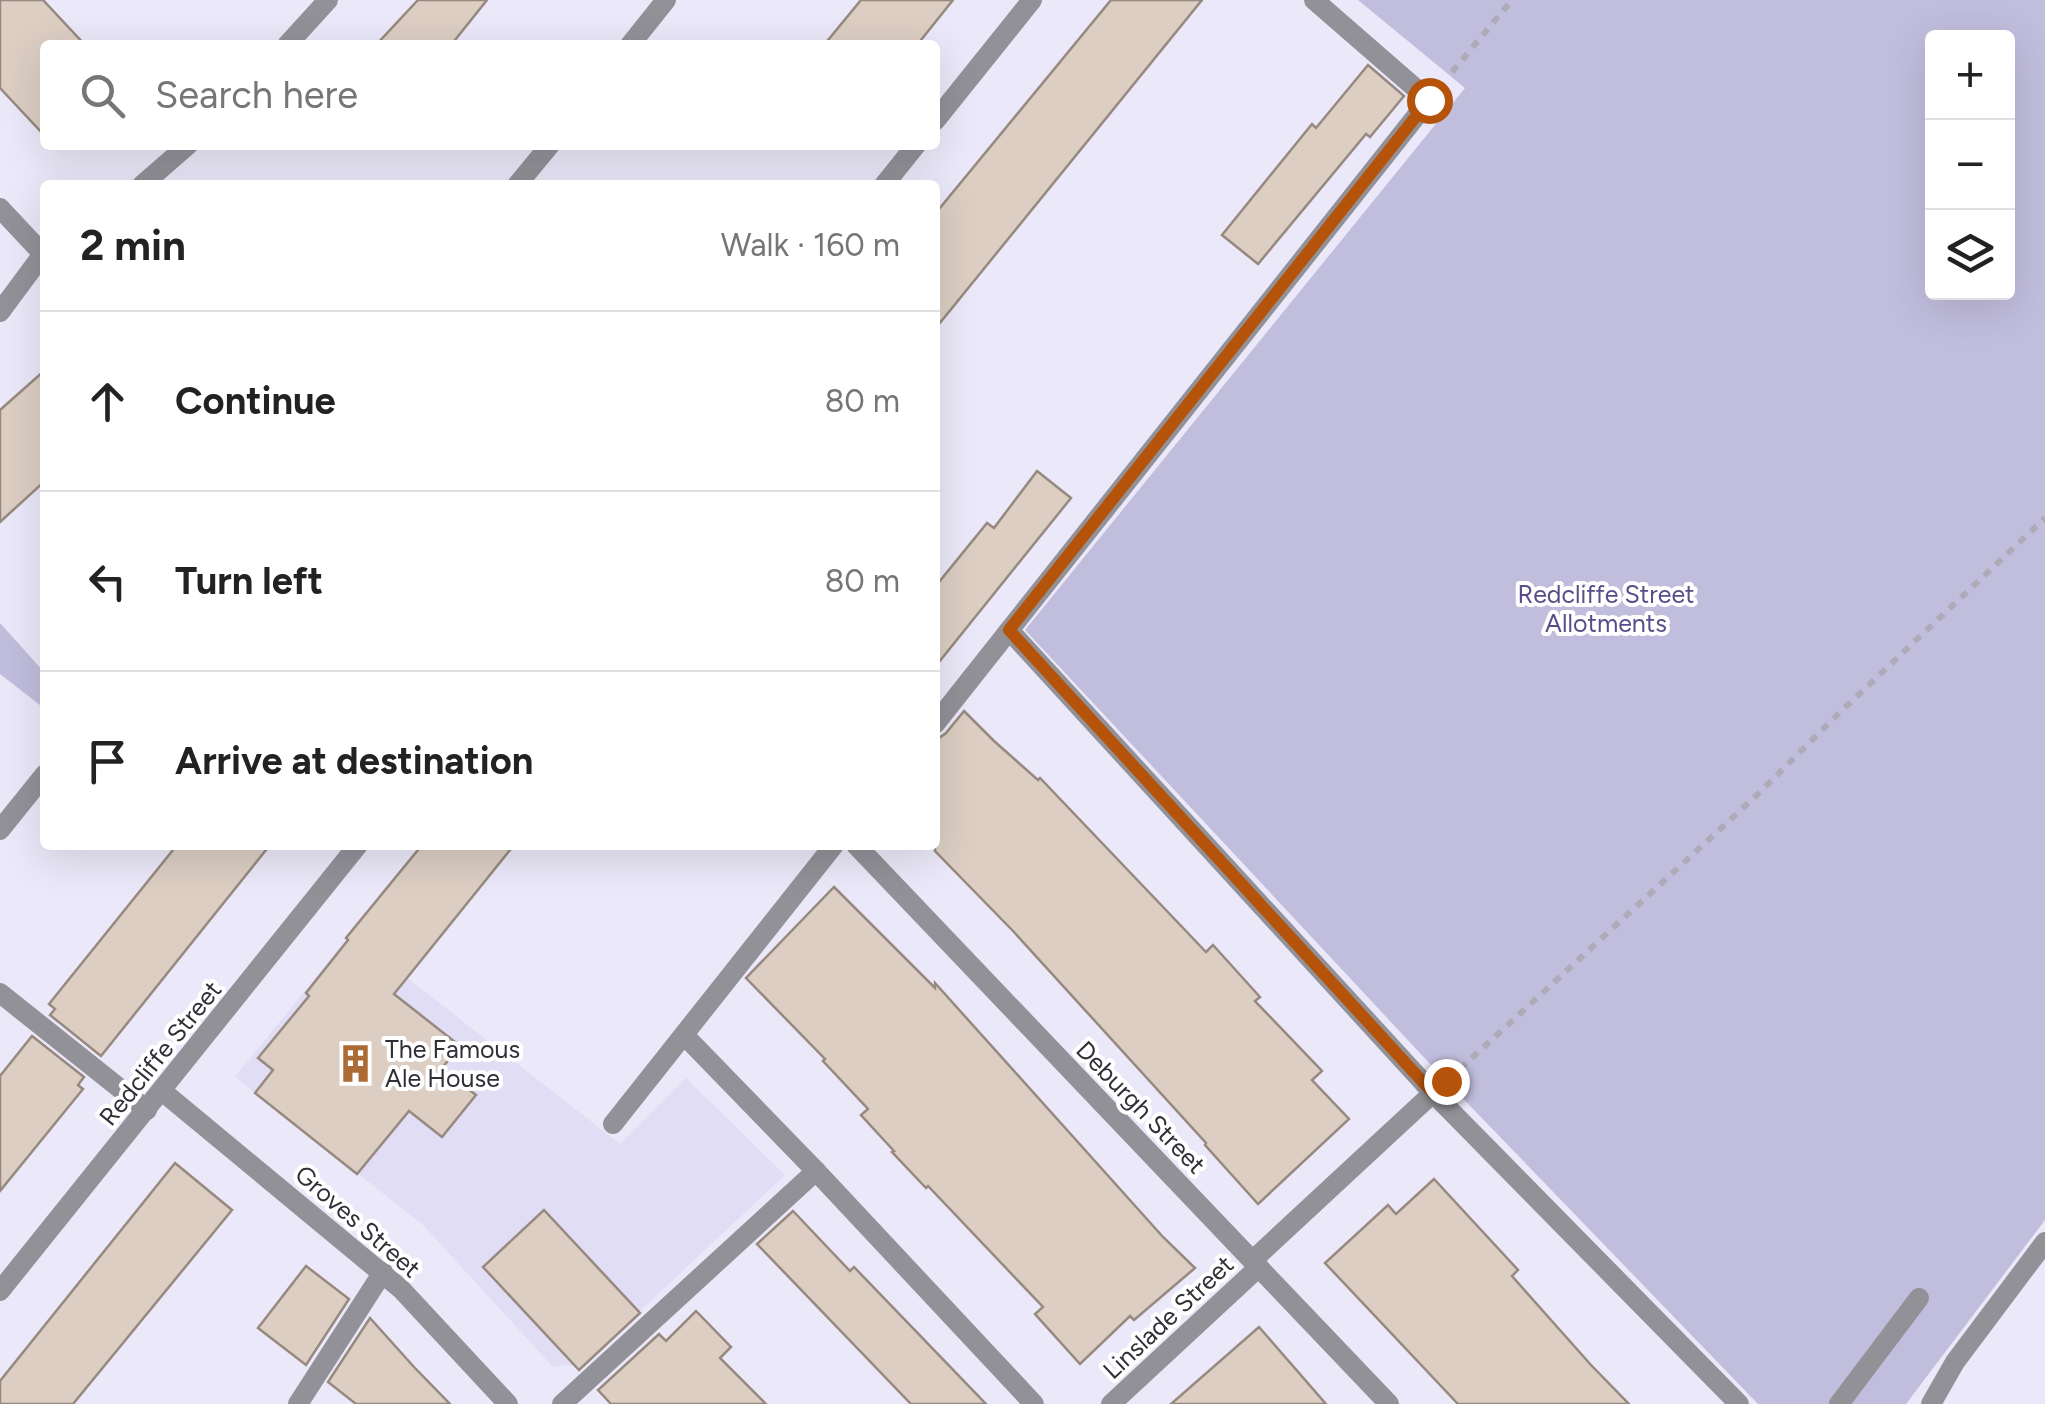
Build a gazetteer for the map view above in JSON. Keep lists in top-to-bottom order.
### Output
{
  "streets": {
    "street": [
      "Redcliffe Street",
      "Deburgh Street",
      "Groves Street",
      "Linslade Street"
    ]
  },
  "crossings": [
    ["Redcliffe Street", "Groves Street"],
    ["Deburgh Street", "Linslade Street"]
  ],
  "parks": ["Redcliffe Street Allotments"],
  "places": {
    "building": ["The Famous Ale House"]
  },
  "page": {
    "map_buttons": ["+", "−"],
    "search": "Search here",
    "heading": ["2 min", "Walk · 160 m"],
    "list": [
      ["Continue", "80 m"],
      ["Turn left", "80 m"],
      "Arrive at destination"
    ]
  }
}
